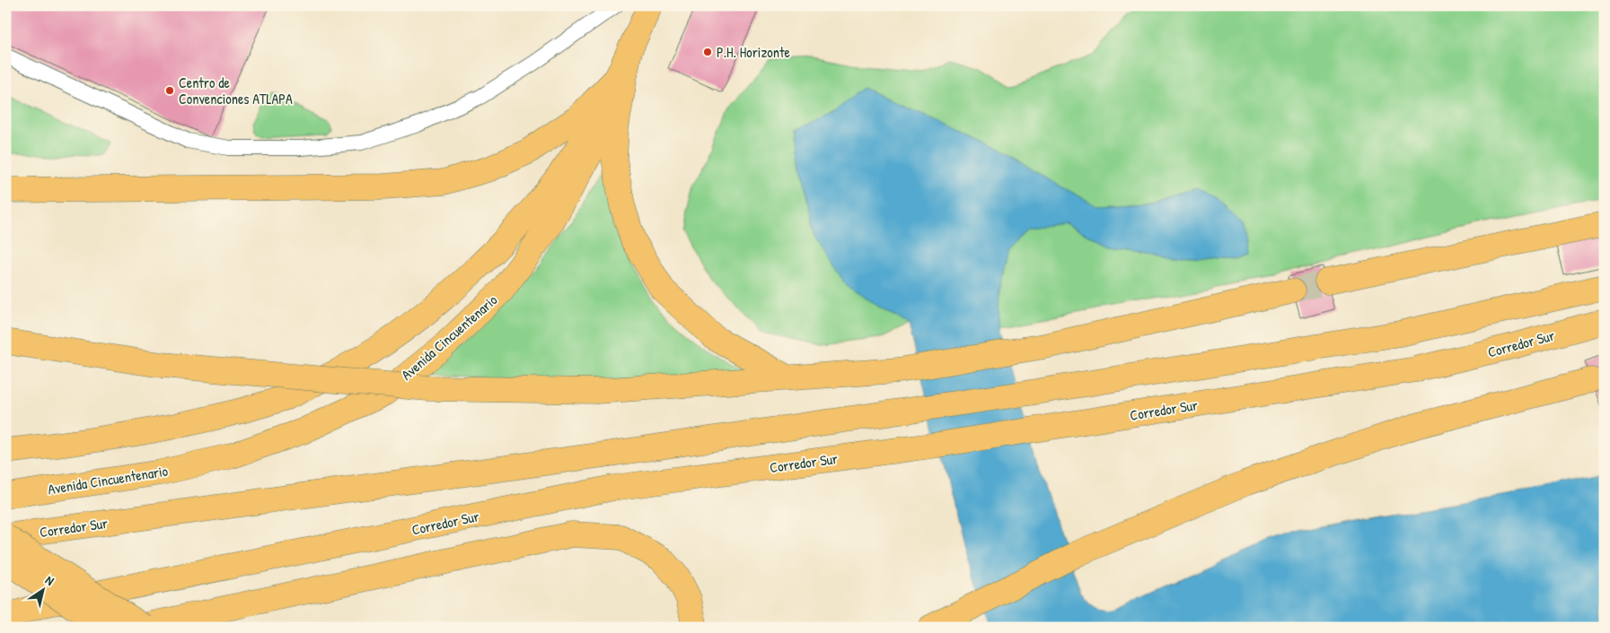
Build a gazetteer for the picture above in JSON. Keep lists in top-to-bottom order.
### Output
{
  "streets": {
    "main road": ["Avenida Cincuentenario", "Corredor Sur"]
  },
  "places": ["P.H. Horizonte", "Centro de Convenciones ATLAPA"],
  "north": "top right"
}
